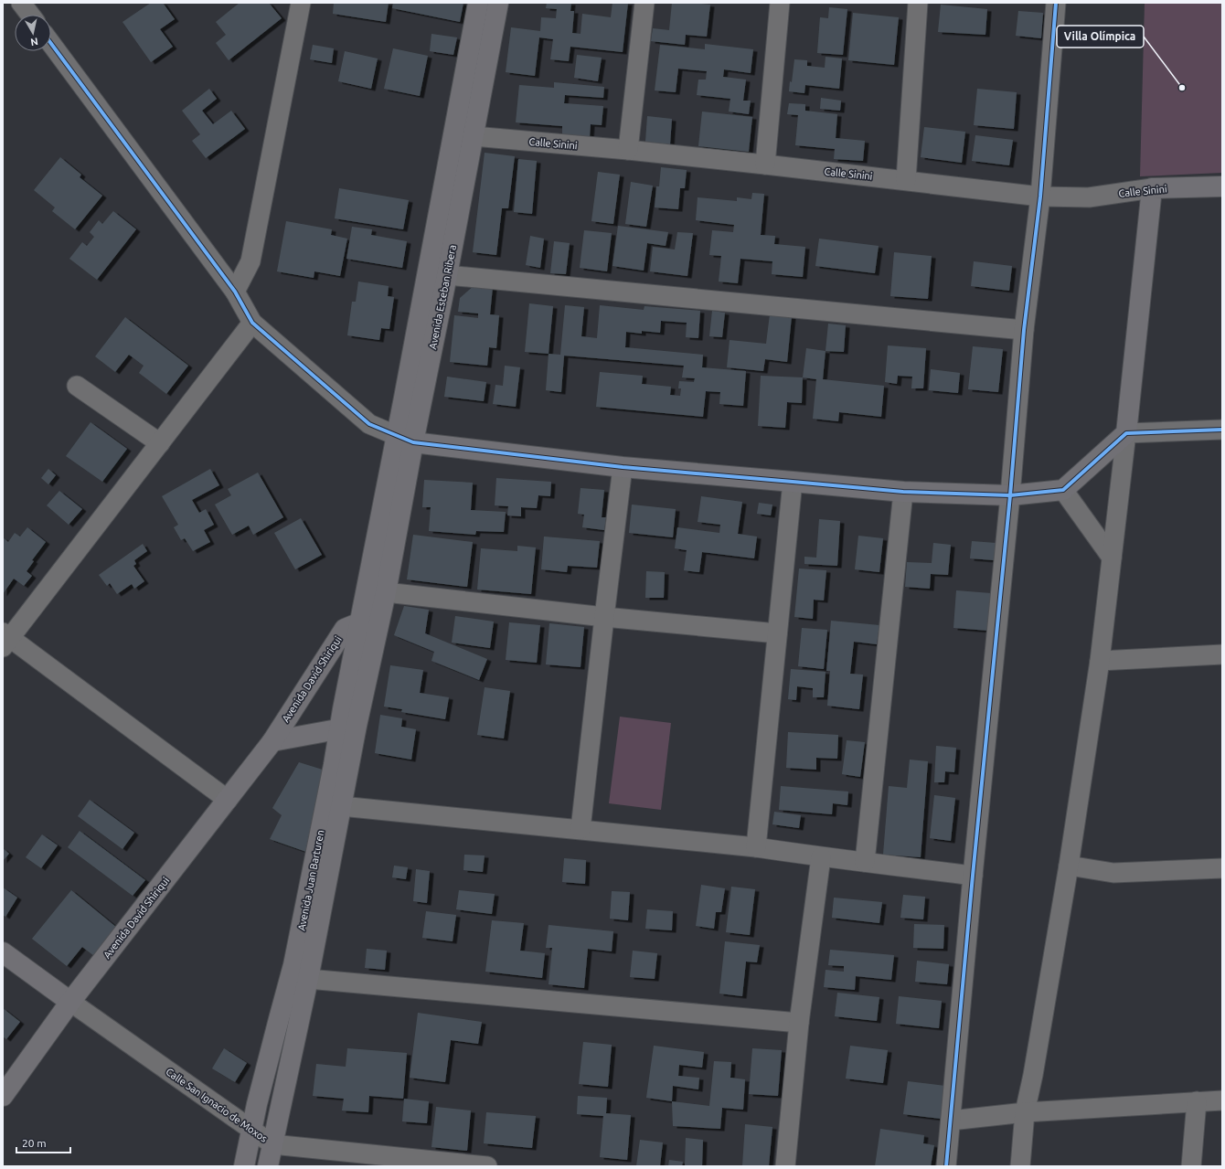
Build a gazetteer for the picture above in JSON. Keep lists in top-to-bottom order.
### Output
{
  "streets": {
    "street": [
      "Calle Sinini",
      "Avenida Esteban Ribera",
      "Avenida David Shiriqui",
      "Avenida Juan Barturen",
      "Calle San Ignacio de Moxos"
    ]
  },
  "crossings": [
    ["Calle Sinini", "Avenida Esteban Ribera"],
    ["Avenida Esteban Ribera", "Avenida Juan Barturen"],
    ["Avenida David Shiriqui", "Avenida Juan Barturen"],
    ["Avenida David Shiriqui", "Calle San Ignacio de Moxos"],
    ["Avenida Juan Barturen", "Calle San Ignacio de Moxos"]
  ],
  "places": ["Villa Olímpica"],
  "scale_bar": "20 m",
  "north": "bottom"
}
